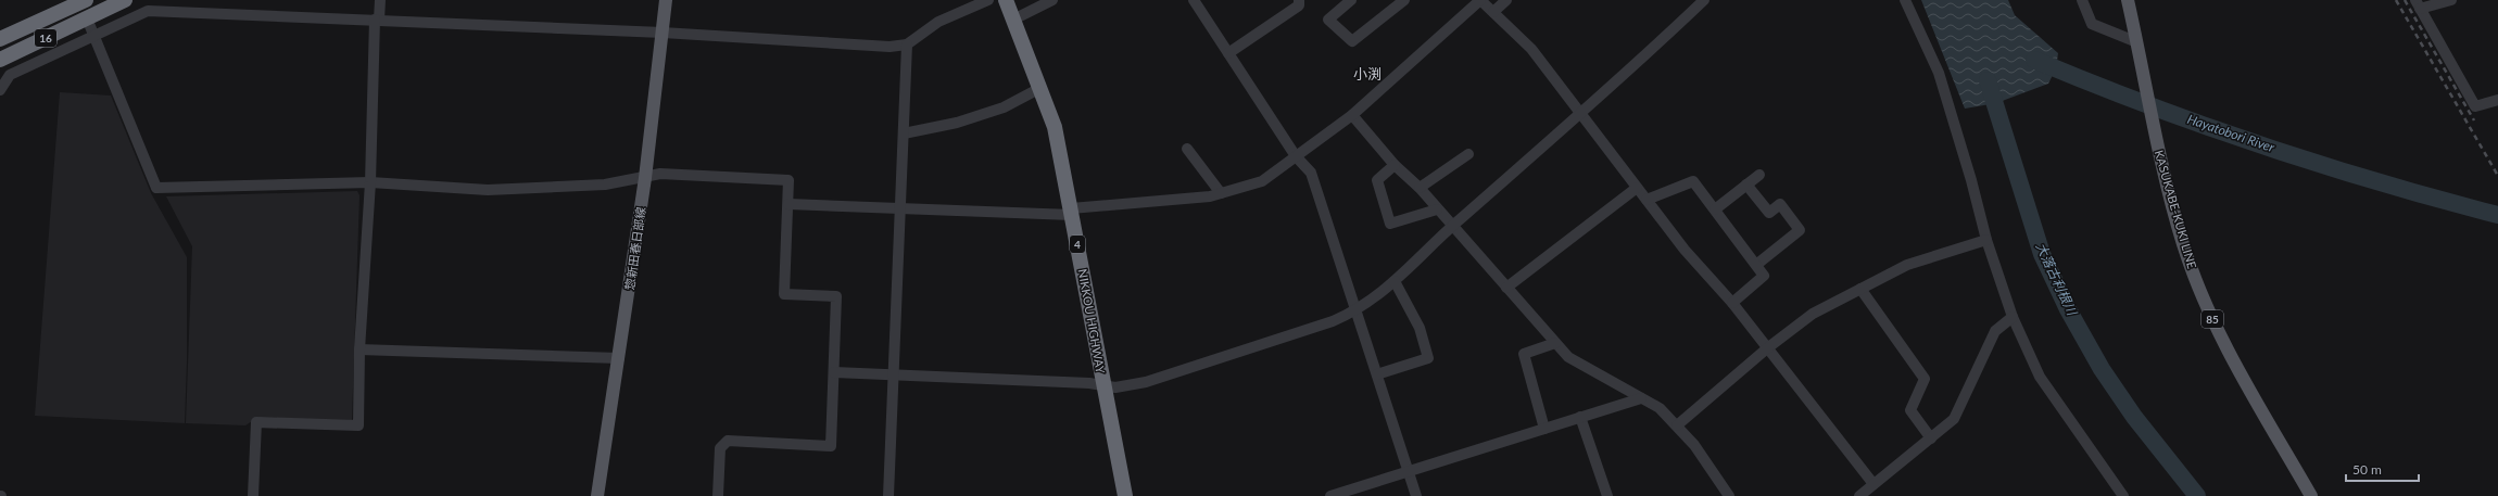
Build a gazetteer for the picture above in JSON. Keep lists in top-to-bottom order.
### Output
{
  "streets": {
    "highway": ["16", "4", "NIKKOU HIGHWAY"],
    "main road": ["KASUKABE-KUKI LINE", "惣新田春日部線", "85"]
  },
  "districts": ["小渕"],
  "water": ["Hayatobori River", "大落古利根川"],
  "scale_bar": "50 m"
}
